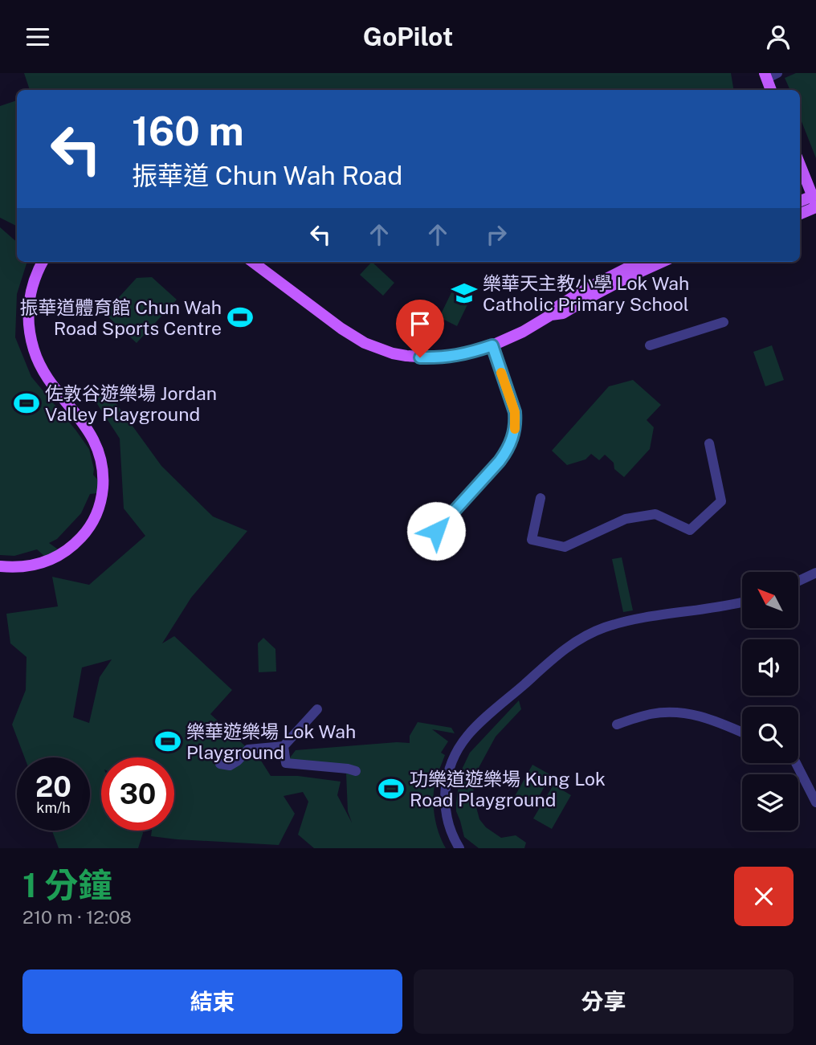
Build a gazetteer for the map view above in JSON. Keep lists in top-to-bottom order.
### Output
{
  "places": {
    "school or university": ["樂華天主教小學 Lok Wah Catholic Primary School"],
    "sports": [
      "振華道體育館 Chun Wah Road Sports Centre",
      "佐敦谷遊樂場 Jordan Valley Playground",
      "樂華遊樂場 Lok Wah Playground",
      "功樂道遊樂場 Kung Lok Road Playground"
    ]
  },
  "north": "top left",
  "page": {
    "header": "GoPilot",
    "turn": ["160 m", "振華道 Chun Wah Road"],
    "speed": "20 km/h",
    "limit": "30",
    "heading": ["1 分鐘", "210 m · 12:08"],
    "buttons": ["結束", "分享"]
  }
}
